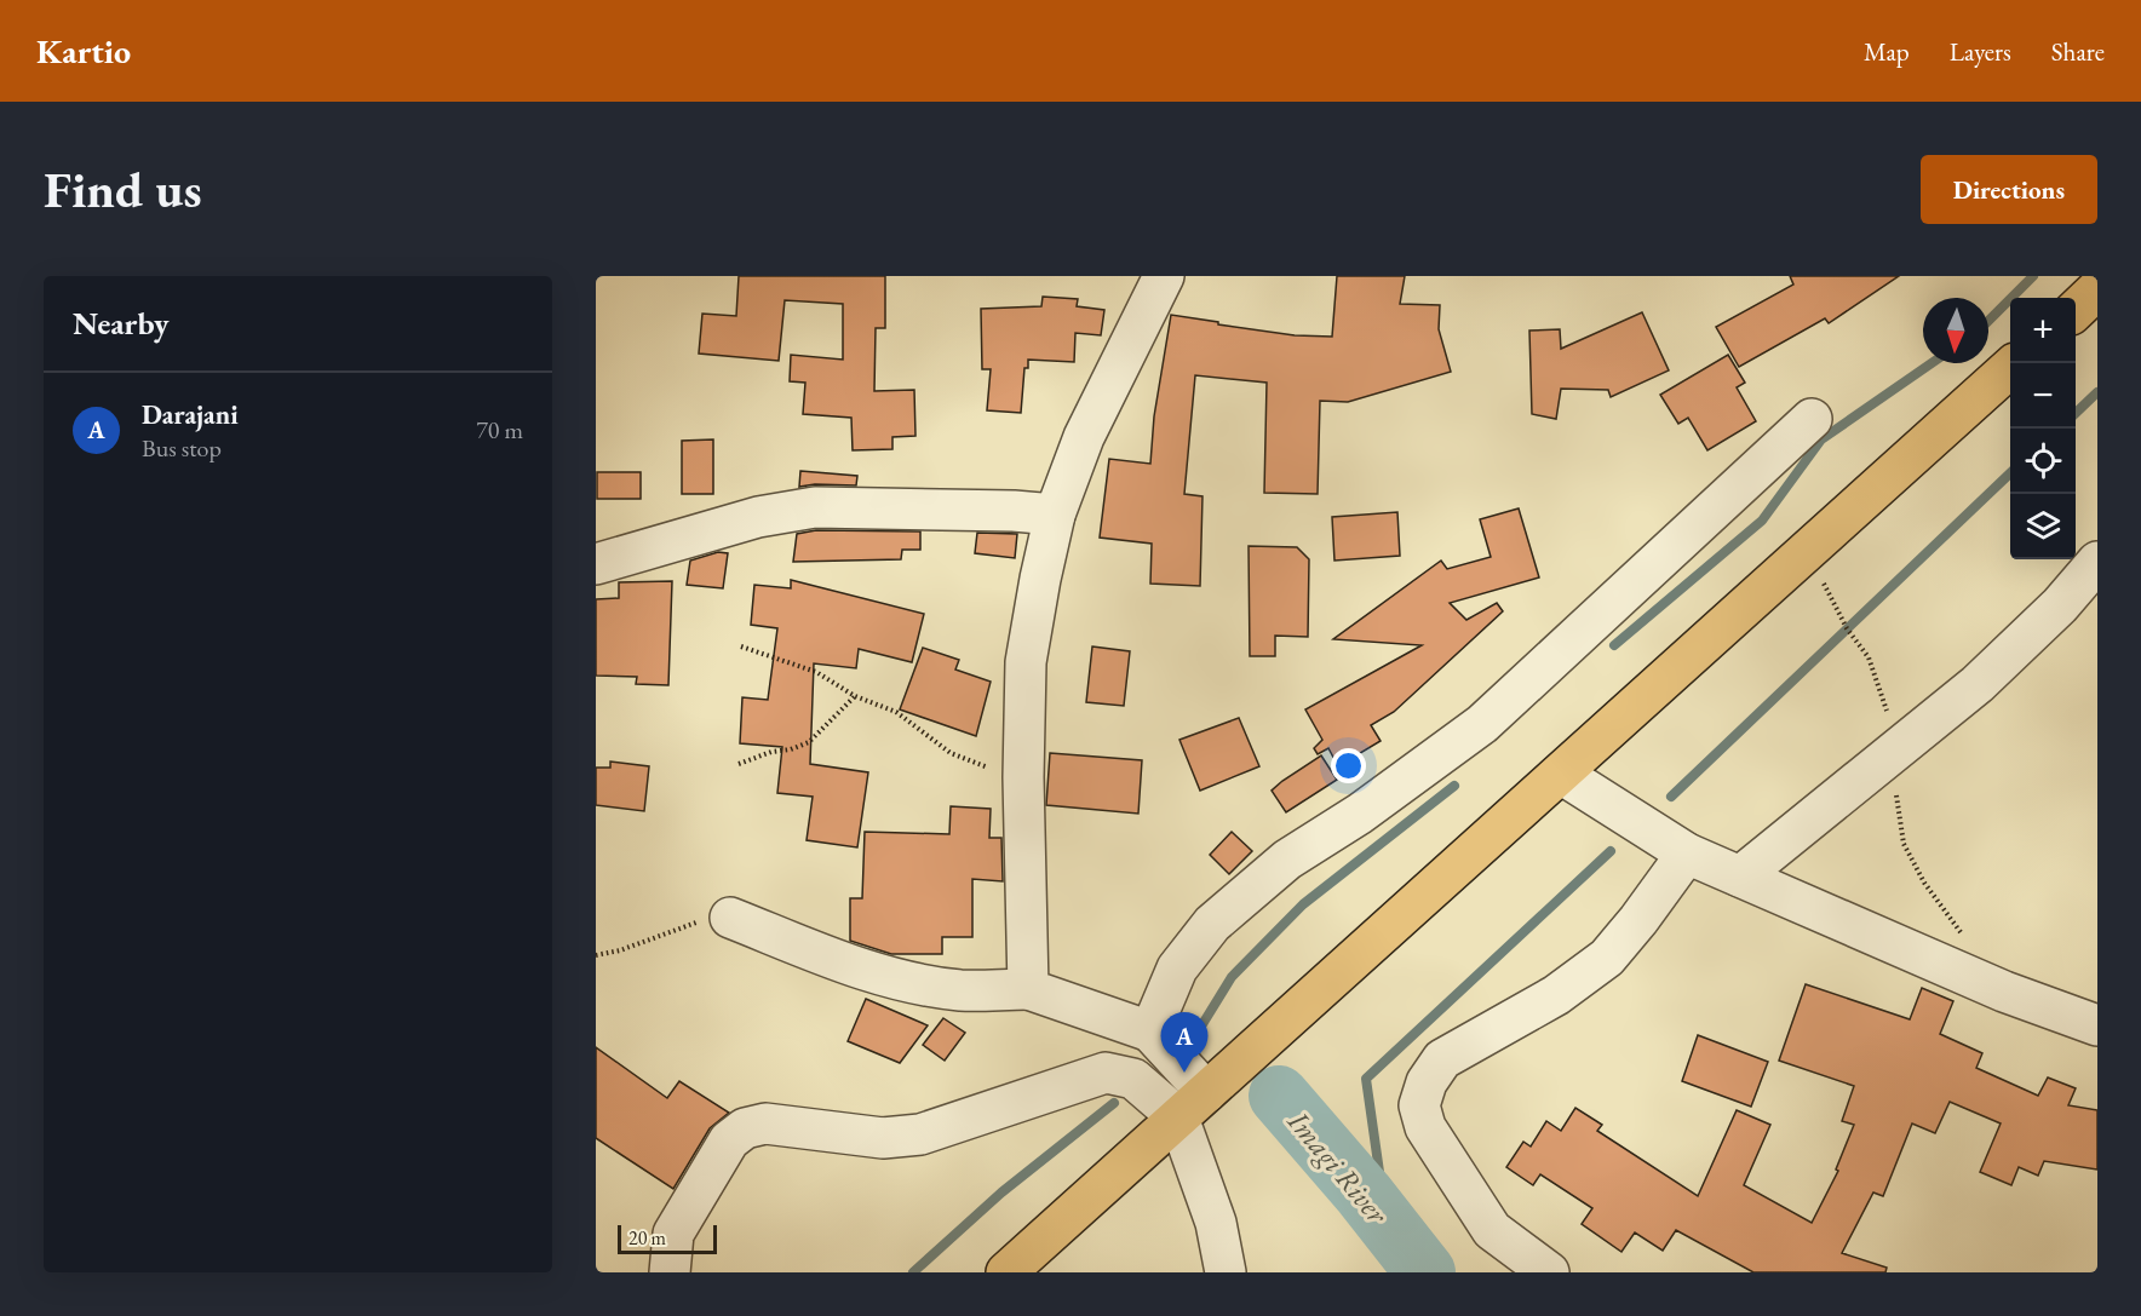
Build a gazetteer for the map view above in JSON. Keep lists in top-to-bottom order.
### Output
{
  "water": ["Imagi River"],
  "scale_bar": "20 m",
  "north": "bottom",
  "page": {
    "header": "Kartio",
    "nav": ["Map", "Layers", "Share"],
    "buttons": "Directions",
    "title": "Find us",
    "heading": "Nearby",
    "map_buttons": ["+", "−"],
    "list": [
      {
        "mark": "A",
        "name": "Darajani",
        "note": "Bus stop",
        "value": "70 m"
      }
    ],
    "pins": "A",
    "scale": "20 m"
  }
}
